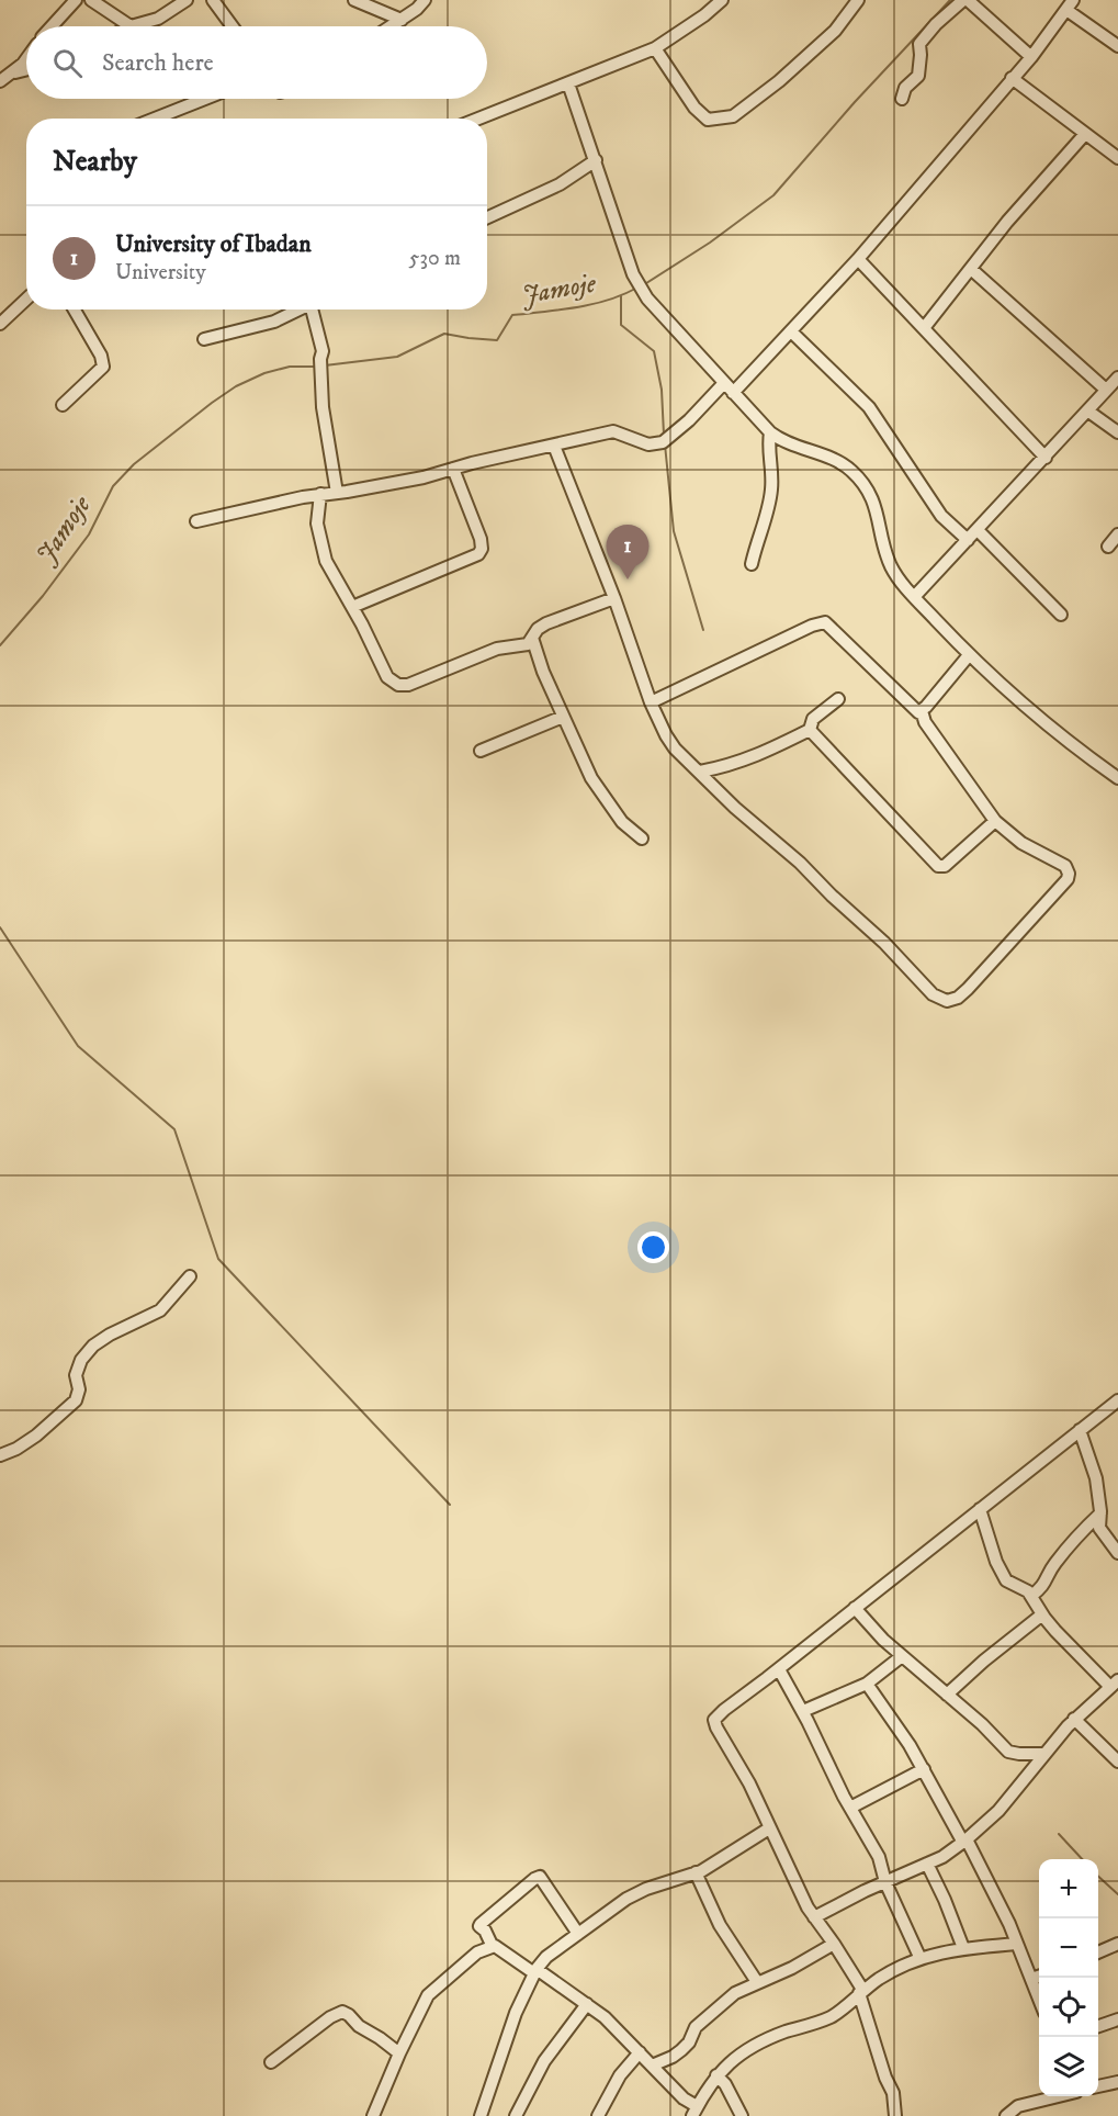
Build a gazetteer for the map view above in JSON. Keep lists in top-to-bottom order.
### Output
{
  "water": ["Jamoje"],
  "page": {
    "search": "Search here",
    "heading": "Nearby",
    "list": [
      {
        "mark": "1",
        "name": "University of Ibadan",
        "note": "University",
        "value": "530 m"
      }
    ],
    "pins": "1",
    "map_buttons": ["+", "−"]
  }
}
